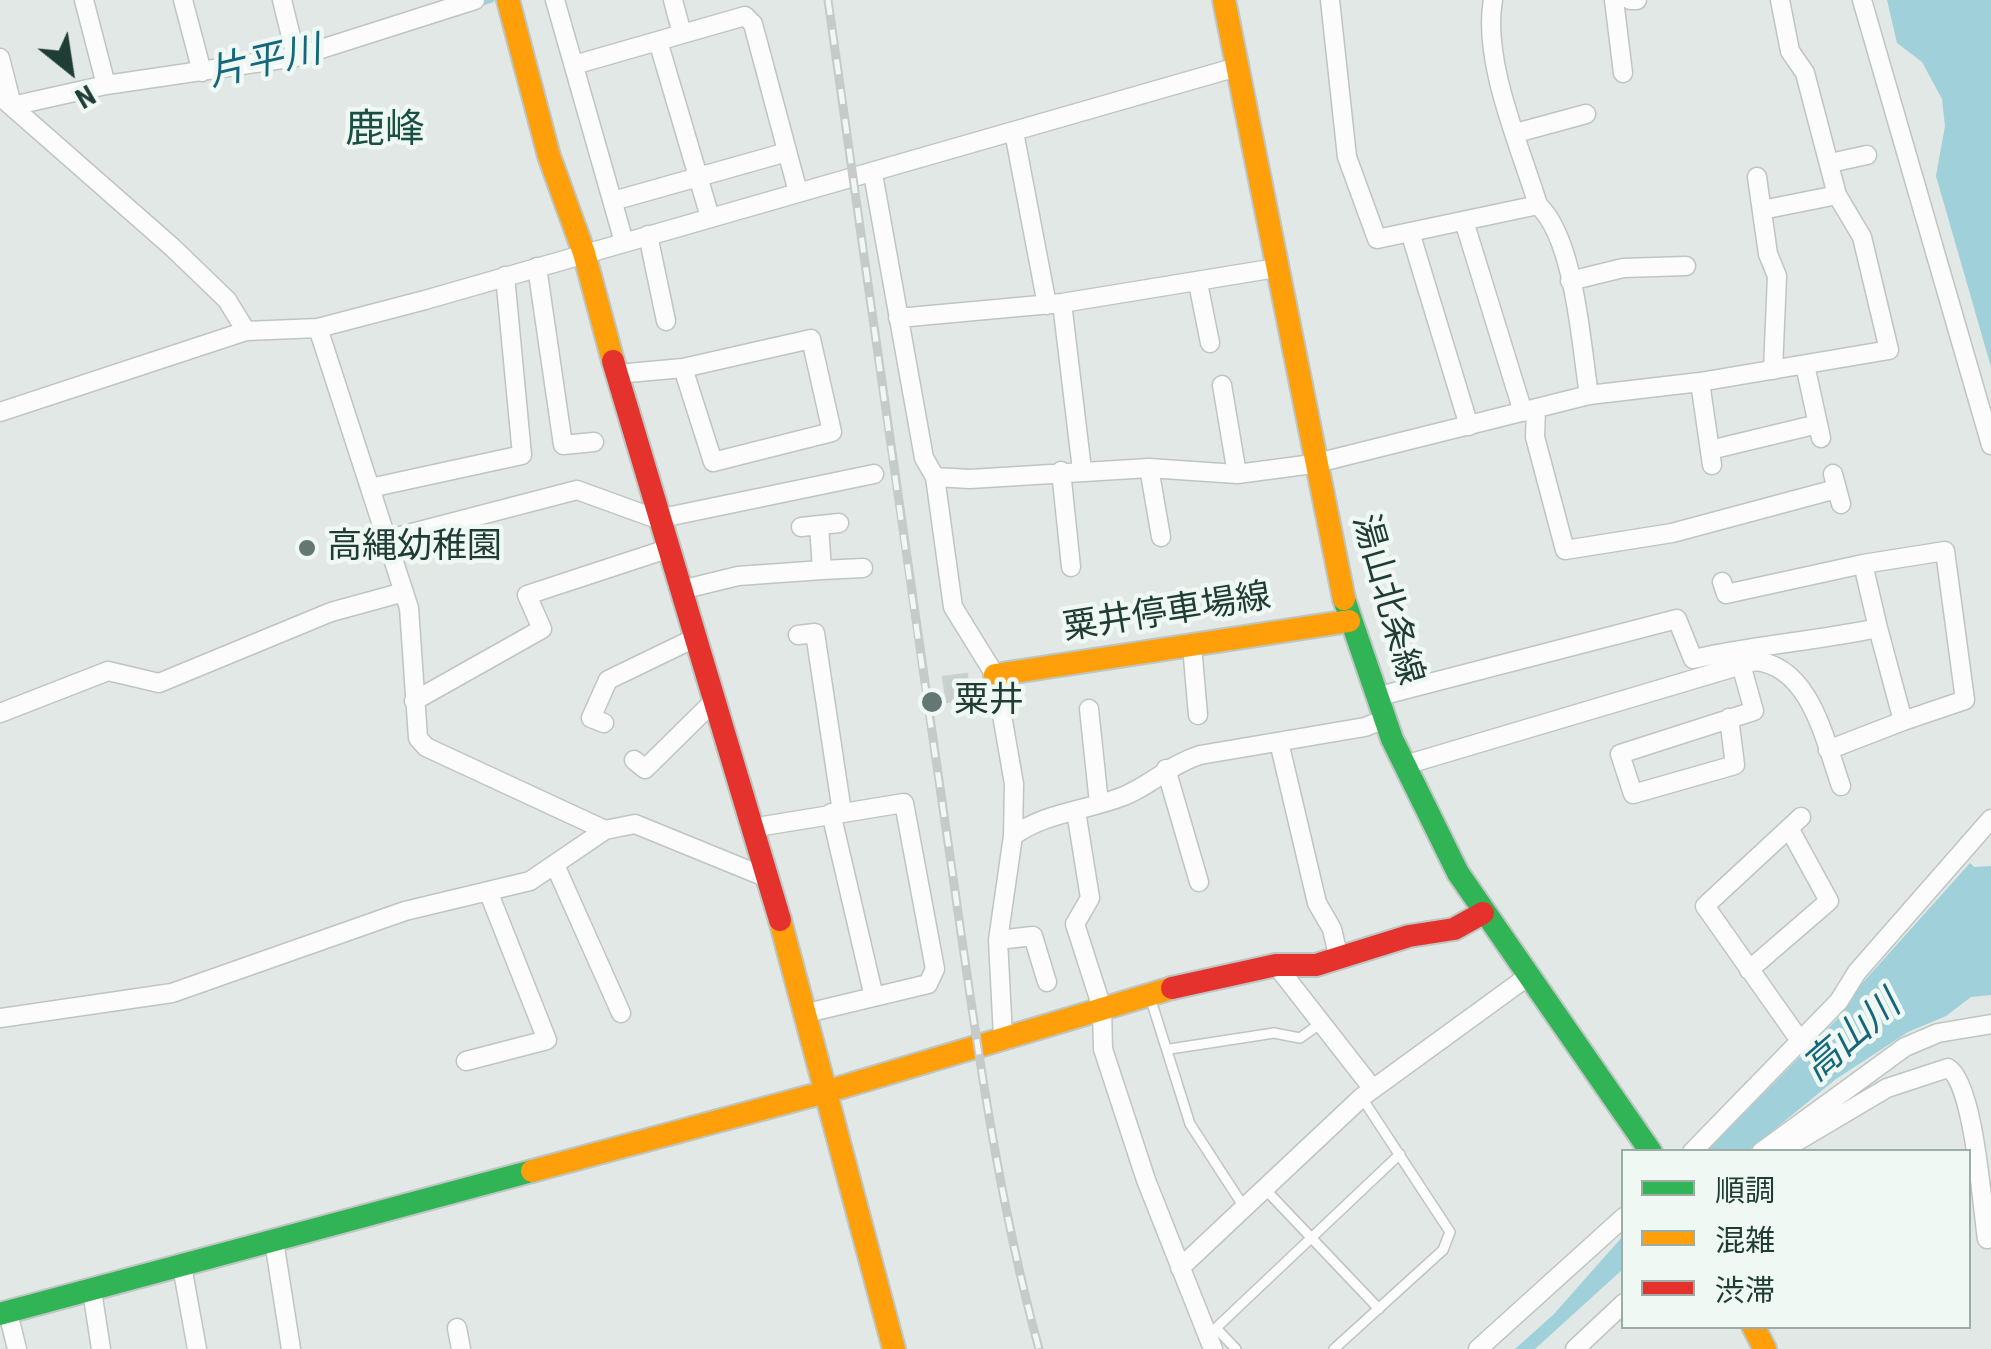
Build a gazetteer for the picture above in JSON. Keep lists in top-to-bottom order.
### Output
{
  "streets": {
    "street": ["湯山北条線", "粟井停車場線"]
  },
  "crossings": [
    ["湯山北条線", "粟井停車場線"]
  ],
  "districts": ["鹿峰"],
  "water": ["片平川", "高山川"],
  "places": ["高縄幼稚園", "粟井"],
  "legend": ["順調", "混雑", "渋滞"],
  "north": "bottom right"
}
